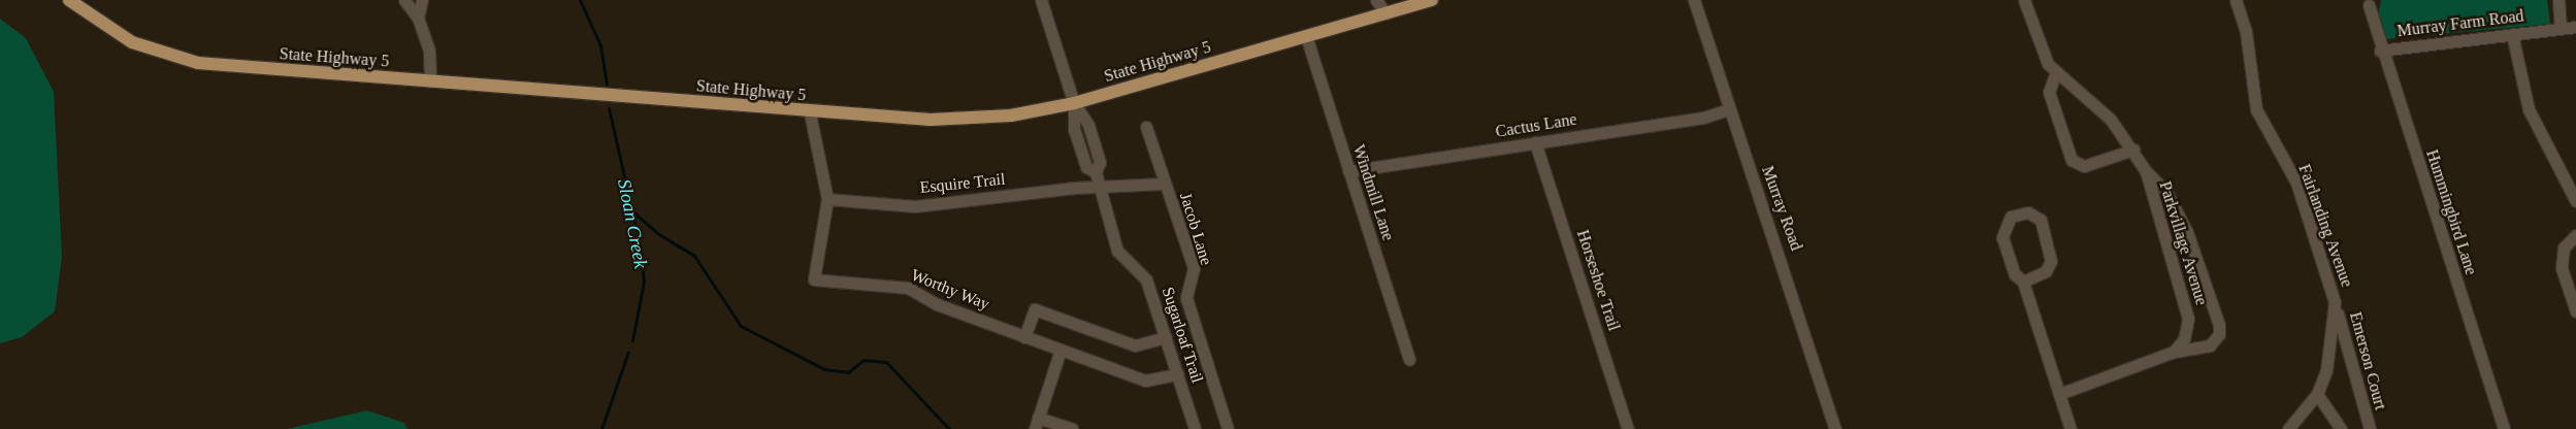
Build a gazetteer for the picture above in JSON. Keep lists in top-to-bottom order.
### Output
{
  "streets": {
    "main road": ["State Highway 5"],
    "street": [
      "Murray Farm Road",
      "Cactus Lane",
      "Esquire Trail",
      "Windmill Lane",
      "Murray Road",
      "Hummingbird Lane",
      "Fairlanding Avenue",
      "Jacob Lane",
      "Parkvillage Avenue",
      "Horseshoe Trail",
      "Worthy Way",
      "Sugarloaf Trail",
      "Emerson Court"
    ]
  },
  "crossings": [
    ["Murray Farm Road", "Hummingbird Lane"],
    ["State Highway 5", "Windmill Lane"],
    ["State Highway 5", "Worthy Way"],
    ["State Highway 5", "Sugarloaf Trail"],
    ["Cactus Lane", "Windmill Lane"],
    ["Cactus Lane", "Murray Road"],
    ["Cactus Lane", "Horseshoe Trail"],
    ["Esquire Trail", "Jacob Lane"],
    ["Esquire Trail", "Worthy Way"],
    ["Esquire Trail", "Sugarloaf Trail"],
    ["Fairlanding Avenue", "Emerson Court"],
    ["Worthy Way", "Sugarloaf Trail"]
  ],
  "water": ["Sloan Creek"]
}
